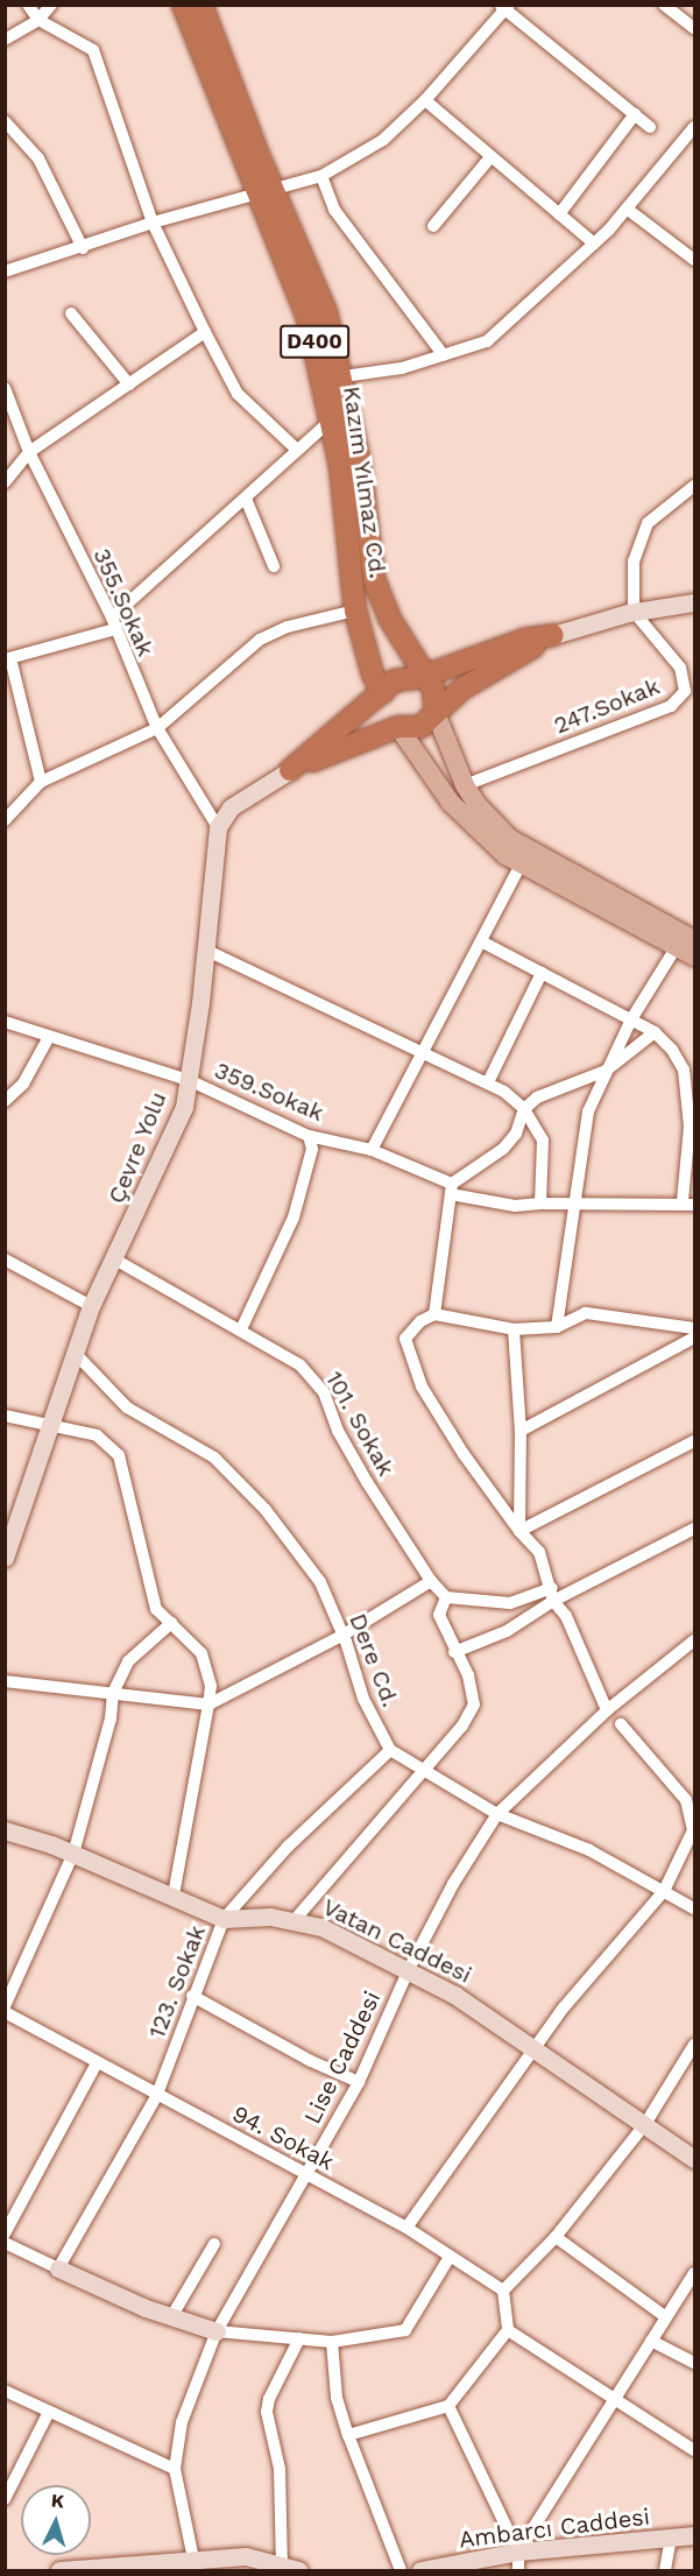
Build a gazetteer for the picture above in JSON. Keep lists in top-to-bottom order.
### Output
{
  "streets": {
    "highway": ["D400", "Kazım Yılmaz Cd."],
    "street": [
      "355.Sokak",
      "247.Sokak",
      "359.Sokak",
      "Çevre Yolu",
      "101. Sokak",
      "Dere Cd.",
      "Vatan Caddesi",
      "123. Sokak",
      "Lise Caddesi",
      "94. Sokak",
      "Ambarcı Caddesi"
    ]
  },
  "crossings": [
    ["D400", "Kazım Yılmaz Cd."],
    ["355.Sokak", "Çevre Yolu"],
    ["359.Sokak", "Çevre Yolu"],
    ["Çevre Yolu", "101. Sokak"],
    ["Çevre Yolu", "Dere Cd."],
    ["Dere Cd.", "123. Sokak"],
    ["Vatan Caddesi", "123. Sokak"],
    ["Vatan Caddesi", "Lise Caddesi"],
    ["123. Sokak", "94. Sokak"],
    ["Lise Caddesi", "94. Sokak"]
  ],
  "north": "top"
}
